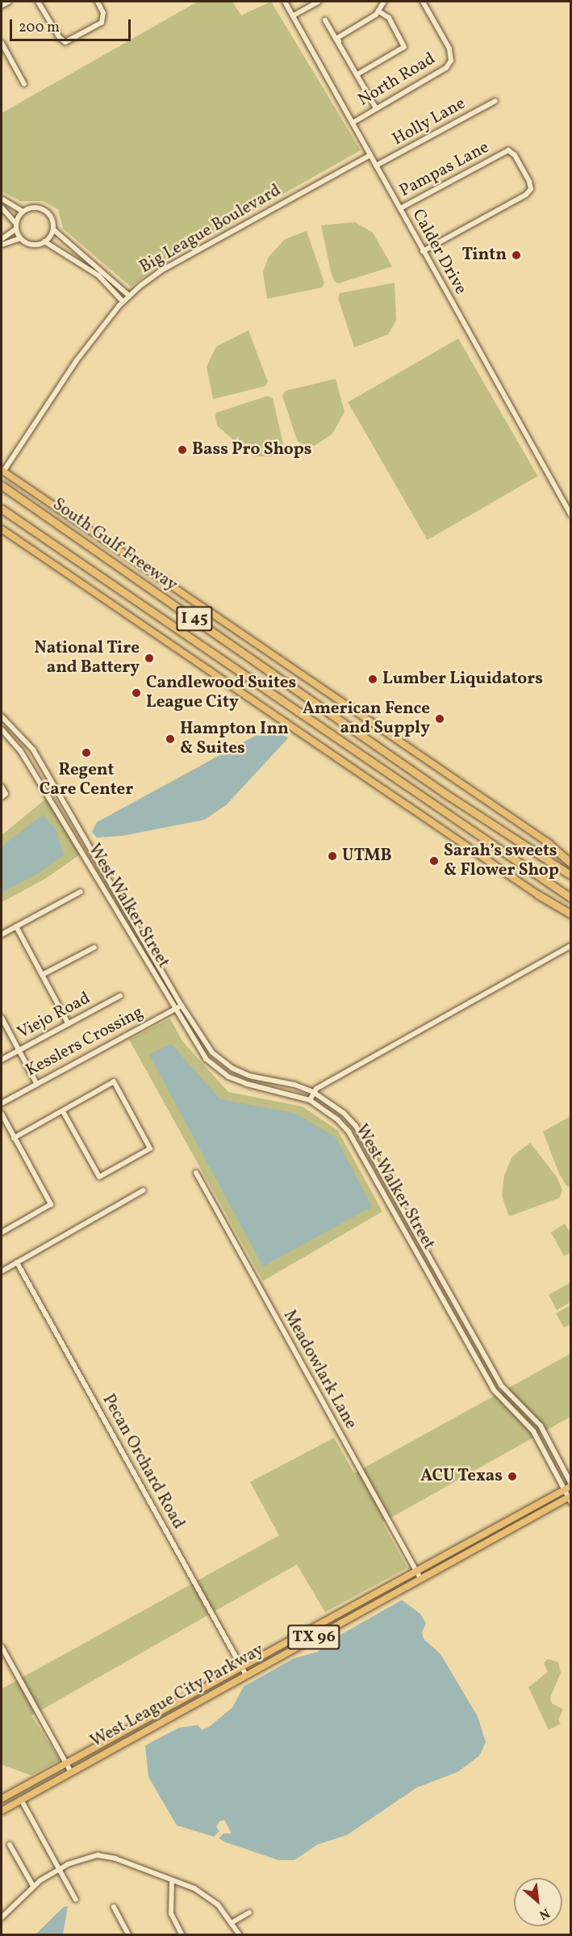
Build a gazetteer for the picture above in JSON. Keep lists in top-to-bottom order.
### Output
{
  "streets": {
    "highway": ["South Gulf Freeway", "I 45"],
    "main road": ["TX 96", "West League City Parkway"],
    "street": [
      "North Road",
      "Holly Lane",
      "Pampas Lane",
      "Big League Boulevard",
      "Calder Drive",
      "West Walker Street",
      "Viejo Road",
      "Kesslers Crossing",
      "Meadowlark Lane",
      "Pecan Orchard Road"
    ]
  },
  "crossings": [
    ["North Road", "Calder Drive"],
    ["Holly Lane", "Calder Drive"],
    ["Pampas Lane", "Calder Drive"],
    ["Big League Boulevard", "Calder Drive"],
    ["West Walker Street", "Kesslers Crossing"],
    ["West Walker Street", "West League City Parkway"],
    ["Meadowlark Lane", "West League City Parkway"],
    ["Pecan Orchard Road", "West League City Parkway"]
  ],
  "places": [
    "Tintn",
    "Bass Pro Shops",
    "National Tire and Battery",
    "Lumber Liquidators",
    "Candlewood Suites League City",
    "American Fence and Supply",
    "Hampton Inn & Suites",
    "Regent Care Center",
    "UTMB",
    "Sarah’s sweets & Flower Shop",
    "ACU Texas"
  ],
  "scale_bar": "200 m",
  "north": "bottom right"
}
